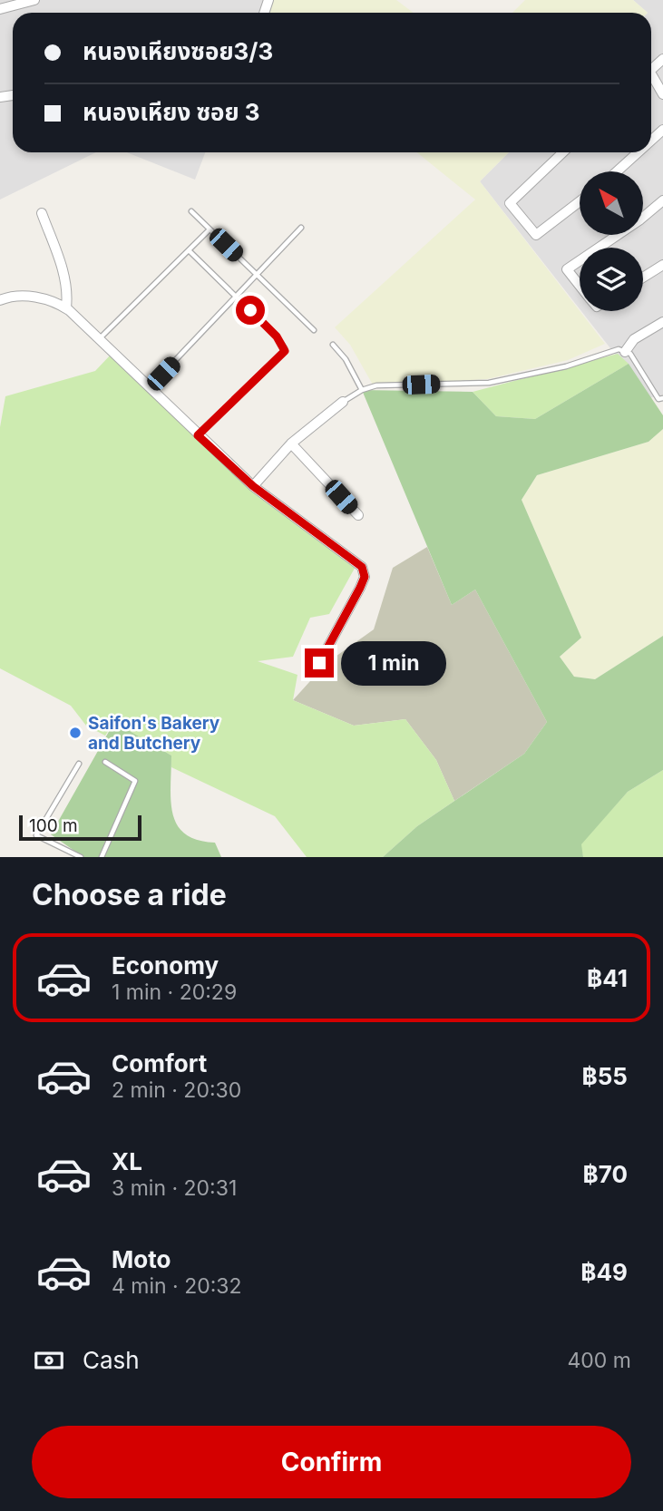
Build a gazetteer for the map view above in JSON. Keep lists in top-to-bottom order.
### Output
{
  "places": ["Saifon's Bakery and Butchery"],
  "scale_bar": "100 m",
  "north": "top left",
  "page": {
    "banner": ["หนองเหียงซอย3/3", "หนองเหียง ซอย 3"],
    "bubble": "1 min",
    "scale": "100 m",
    "heading": "Choose a ride",
    "list": [
      {
        "name": "Economy",
        "note": "1 min · 20:29",
        "value": "฿41"
      },
      {
        "name": "Comfort",
        "note": "2 min · 20:30",
        "value": "฿55"
      },
      {
        "name": "XL",
        "note": "3 min · 20:31",
        "value": "฿70"
      },
      {
        "name": "Moto",
        "note": "4 min · 20:32",
        "value": "฿49"
      }
    ],
    "pay": ["Cash", "400 m"],
    "buttons": "Confirm"
  }
}
